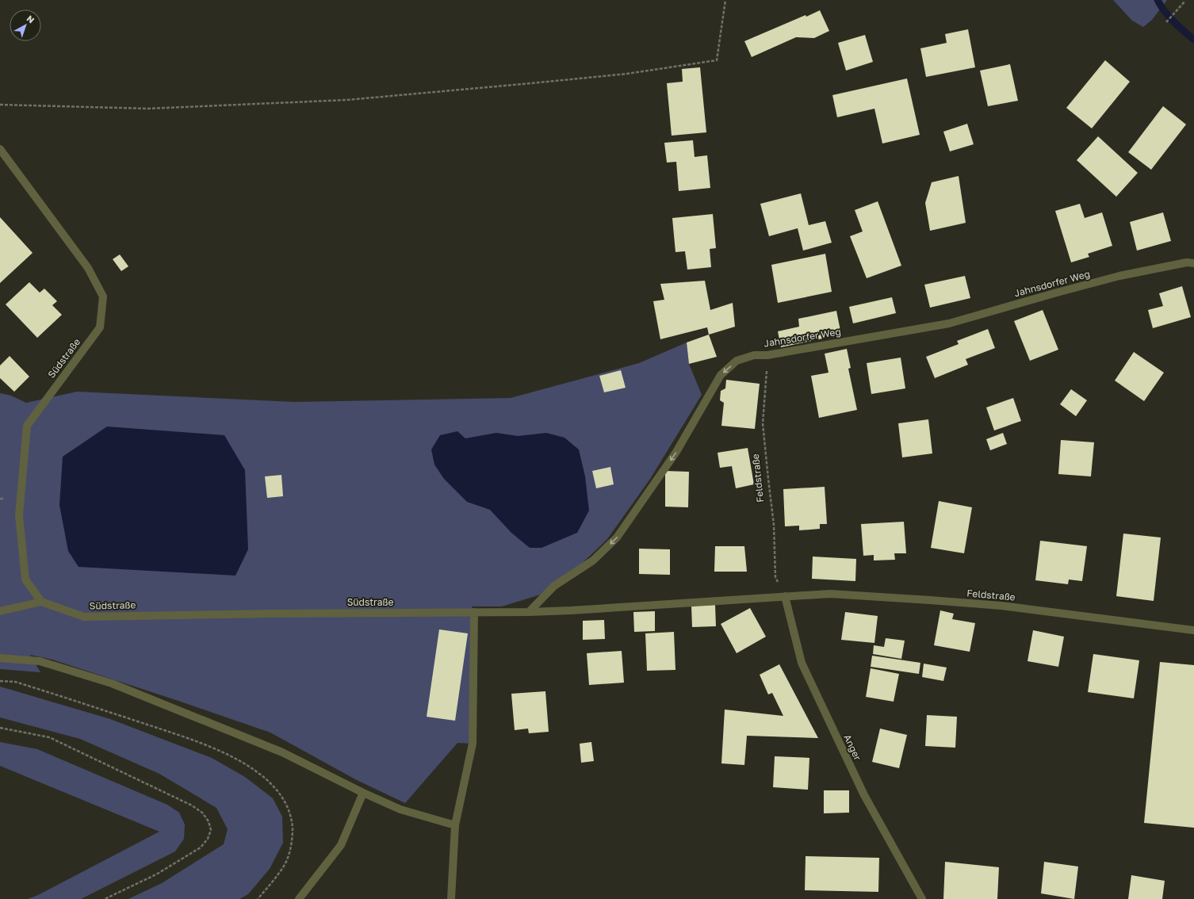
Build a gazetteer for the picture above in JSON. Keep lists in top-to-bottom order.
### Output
{
  "streets": {
    "street": [
      "Jahnsdorfer Weg",
      "Südstraße",
      "Feldstraße",
      "Anger"
    ]
  },
  "crossings": [
    ["Jahnsdorfer Weg", "Südstraße"],
    ["Jahnsdorfer Weg", "Feldstraße"],
    ["Südstraße", "Feldstraße"],
    ["Feldstraße", "Anger"]
  ],
  "one_way": ["Jahnsdorfer Weg"],
  "north": "top right"
}
